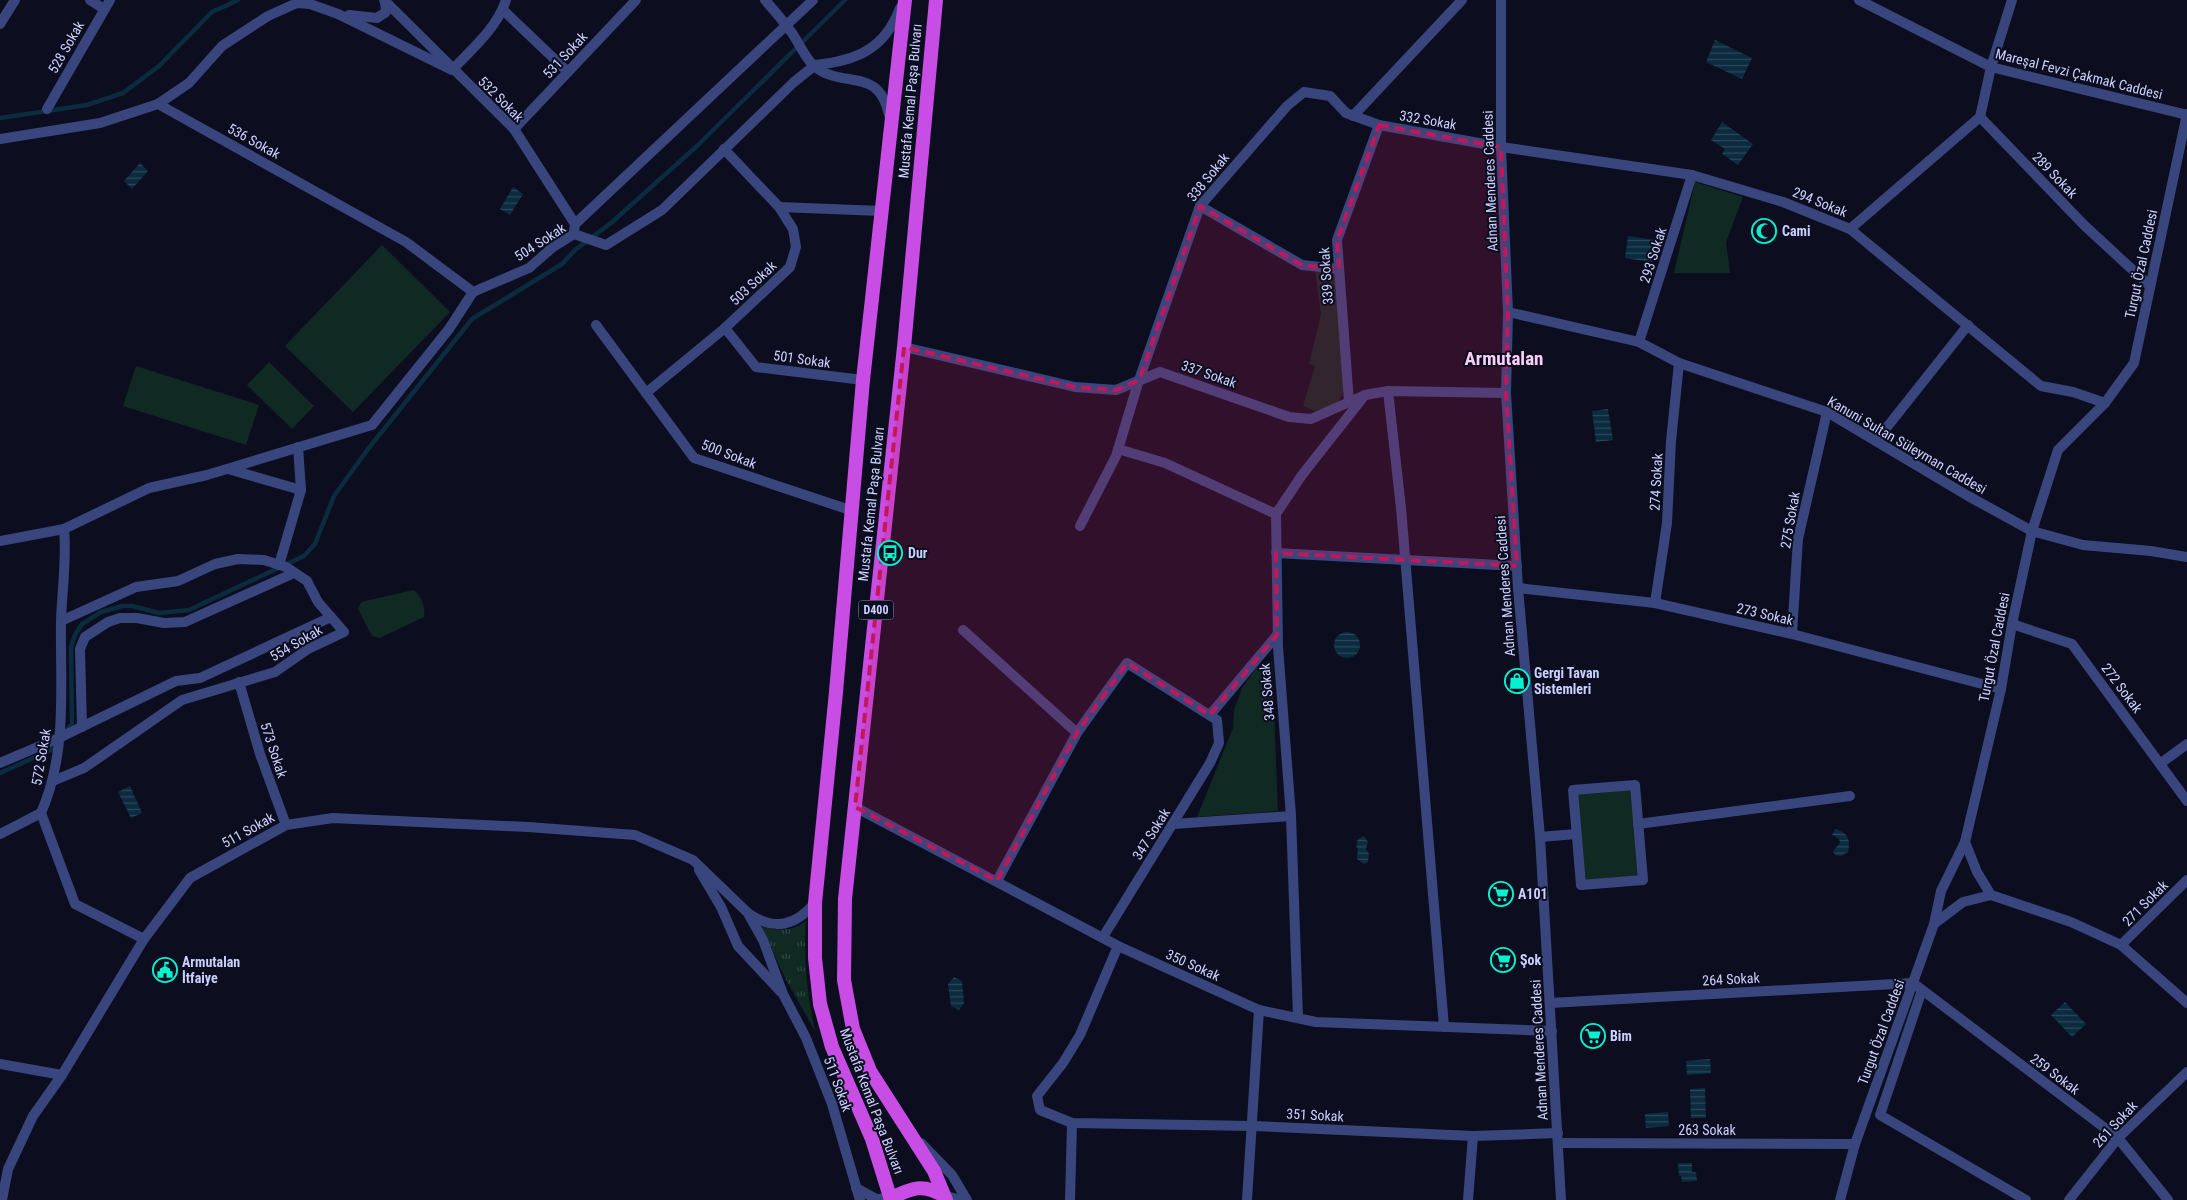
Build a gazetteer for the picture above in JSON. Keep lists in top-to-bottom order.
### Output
{
  "streets": {
    "highway": ["Mustafa Kemal Paşa Bulvarı", "D400"],
    "street": [
      "528 Sokak",
      "531 Sokak",
      "Mareşal Fevzi Çakmak Caddesi",
      "532 Sokak",
      "332 Sokak",
      "536 Sokak",
      "289 Sokak",
      "338 Sokak",
      "Adnan Menderes Caddesi",
      "294 Sokak",
      "504 Sokak",
      "293 Sokak",
      "Turgut Özal Caddesi",
      "339 Sokak",
      "503 Sokak",
      "501 Sokak",
      "337 Sokak",
      "Kanuni Sultan Süleyman Caddesi",
      "500 Sokak",
      "274 Sokak",
      "275 Sokak",
      "273 Sokak",
      "554 Sokak",
      "272 Sokak",
      "348 Sokak",
      "573 Sokak",
      "572 Sokak",
      "511 Sokak",
      "347 Sokak",
      "271 Sokak",
      "350 Sokak",
      "264 Sokak",
      "259 Sokak",
      "351 Sokak",
      "261 Sokak",
      "263 Sokak"
    ]
  },
  "crossings": [
    ["531 Sokak", "532 Sokak"],
    ["Mareşal Fevzi Çakmak Caddesi", "Turgut Özal Caddesi"],
    ["532 Sokak", "504 Sokak"],
    ["Mustafa Kemal Paşa Bulvarı", "501 Sokak"],
    ["Mustafa Kemal Paşa Bulvarı", "337 Sokak"],
    ["Mustafa Kemal Paşa Bulvarı", "500 Sokak"],
    ["Mustafa Kemal Paşa Bulvarı", "511 Sokak"],
    ["Mustafa Kemal Paşa Bulvarı", "350 Sokak"],
    ["332 Sokak", "338 Sokak"],
    ["332 Sokak", "Adnan Menderes Caddesi"],
    ["332 Sokak", "294 Sokak"],
    ["332 Sokak", "339 Sokak"],
    ["536 Sokak", "504 Sokak"],
    ["289 Sokak", "Turgut Özal Caddesi"],
    ["338 Sokak", "339 Sokak"],
    ["338 Sokak", "337 Sokak"],
    ["Adnan Menderes Caddesi", "294 Sokak"],
    ["Adnan Menderes Caddesi", "337 Sokak"],
    ["Adnan Menderes Caddesi", "Kanuni Sultan Süleyman Caddesi"],
    ["Adnan Menderes Caddesi", "273 Sokak"],
    ["Adnan Menderes Caddesi", "350 Sokak"],
    ["Adnan Menderes Caddesi", "264 Sokak"],
    ["Adnan Menderes Caddesi", "351 Sokak"],
    ["Adnan Menderes Caddesi", "263 Sokak"],
    ["294 Sokak", "293 Sokak"],
    ["294 Sokak", "Turgut Özal Caddesi"],
    ["504 Sokak", "503 Sokak"],
    ["293 Sokak", "Kanuni Sultan Süleyman Caddesi"],
    ["Turgut Özal Caddesi", "Kanuni Sultan Süleyman Caddesi"],
    ["Turgut Özal Caddesi", "273 Sokak"],
    ["Turgut Özal Caddesi", "272 Sokak"],
    ["Turgut Özal Caddesi", "264 Sokak"],
    ["Turgut Özal Caddesi", "259 Sokak"],
    ["Turgut Özal Caddesi", "263 Sokak"],
    ["339 Sokak", "337 Sokak"],
    ["503 Sokak", "501 Sokak"],
    ["503 Sokak", "500 Sokak"],
    ["Kanuni Sultan Süleyman Caddesi", "274 Sokak"],
    ["Kanuni Sultan Süleyman Caddesi", "275 Sokak"],
    ["274 Sokak", "273 Sokak"],
    ["275 Sokak", "273 Sokak"],
    ["554 Sokak", "573 Sokak"],
    ["554 Sokak", "572 Sokak"],
    ["348 Sokak", "350 Sokak"],
    ["573 Sokak", "511 Sokak"],
    ["347 Sokak", "350 Sokak"],
    ["264 Sokak", "259 Sokak"],
    ["259 Sokak", "261 Sokak"],
    ["351 Sokak", "263 Sokak"]
  ],
  "districts": ["Armutalan"],
  "places": {
    "mosque": ["Cami"],
    "bus stop": ["Dur"],
    "shop": ["Gergi Tavan Sistemleri"],
    "supermarket": ["A101", "Şok", "Bim"],
    "public building": ["Armutalan İtfaiye"]
  }
}
